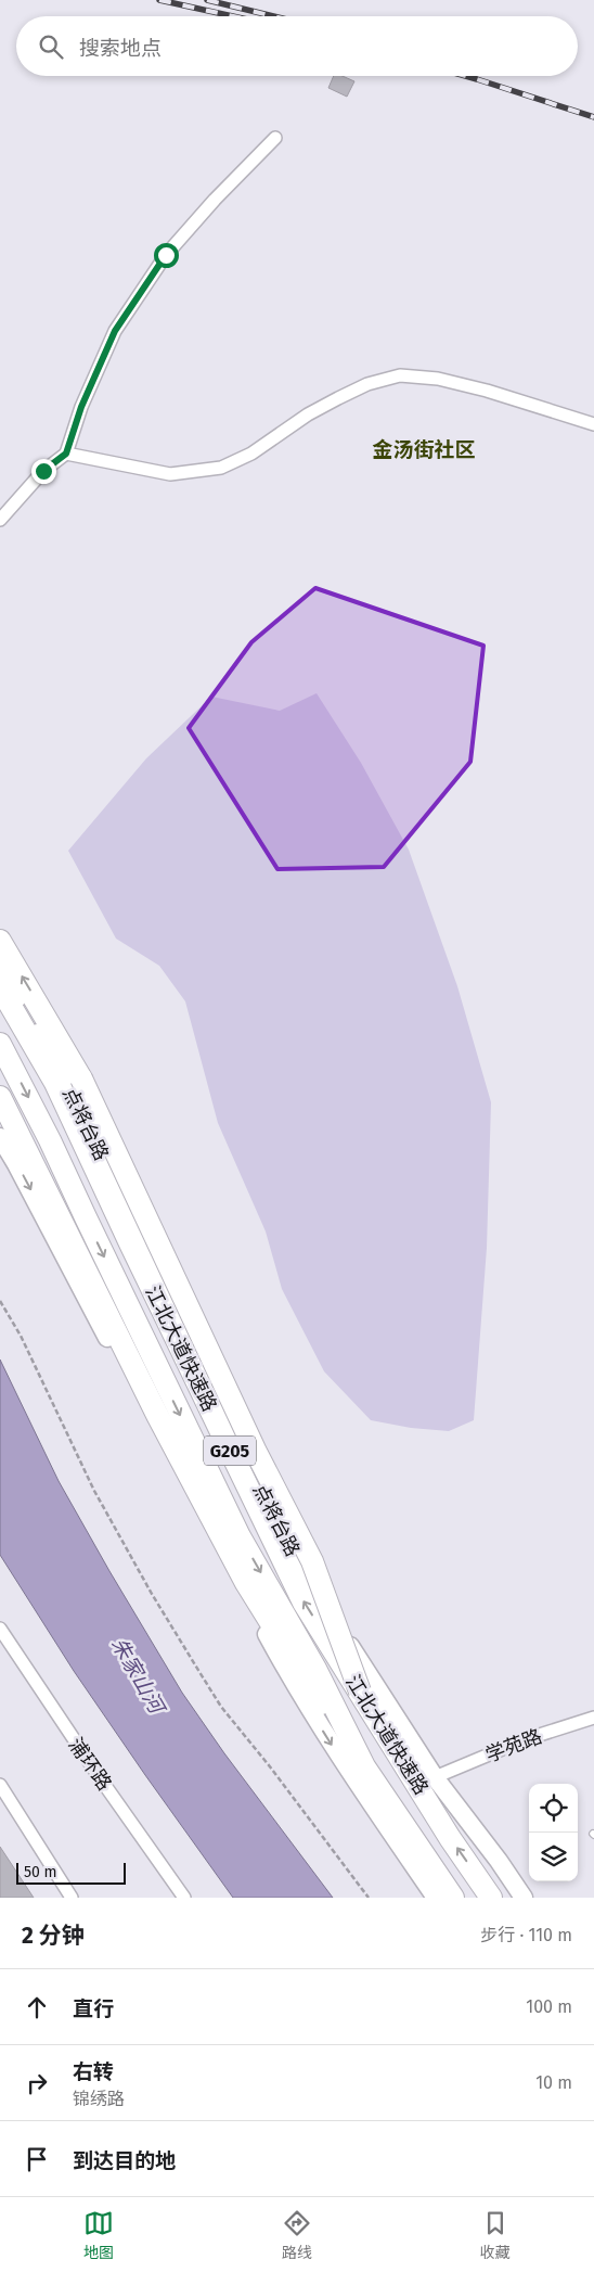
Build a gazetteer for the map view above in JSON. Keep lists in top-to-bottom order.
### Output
{
  "streets": {
    "highway": ["江北大道快速路", "G205"],
    "main road": ["点将台路"],
    "street": ["学苑路", "浦环路"]
  },
  "crossings": [
    ["点将台路", "学苑路"]
  ],
  "districts": ["金汤街社区"],
  "water": ["朱家山河"],
  "scale_bar": "50 m",
  "page": {
    "search": "搜索地点",
    "scale": "50 m",
    "heading": ["2 分钟", "步行 · 110 m"],
    "list": [
      ["直行", "100 m"],
      ["右转", "锦绣路", "10 m"],
      "到达目的地"
    ],
    "nav": ["地图", "路线", "收藏"]
  }
}
